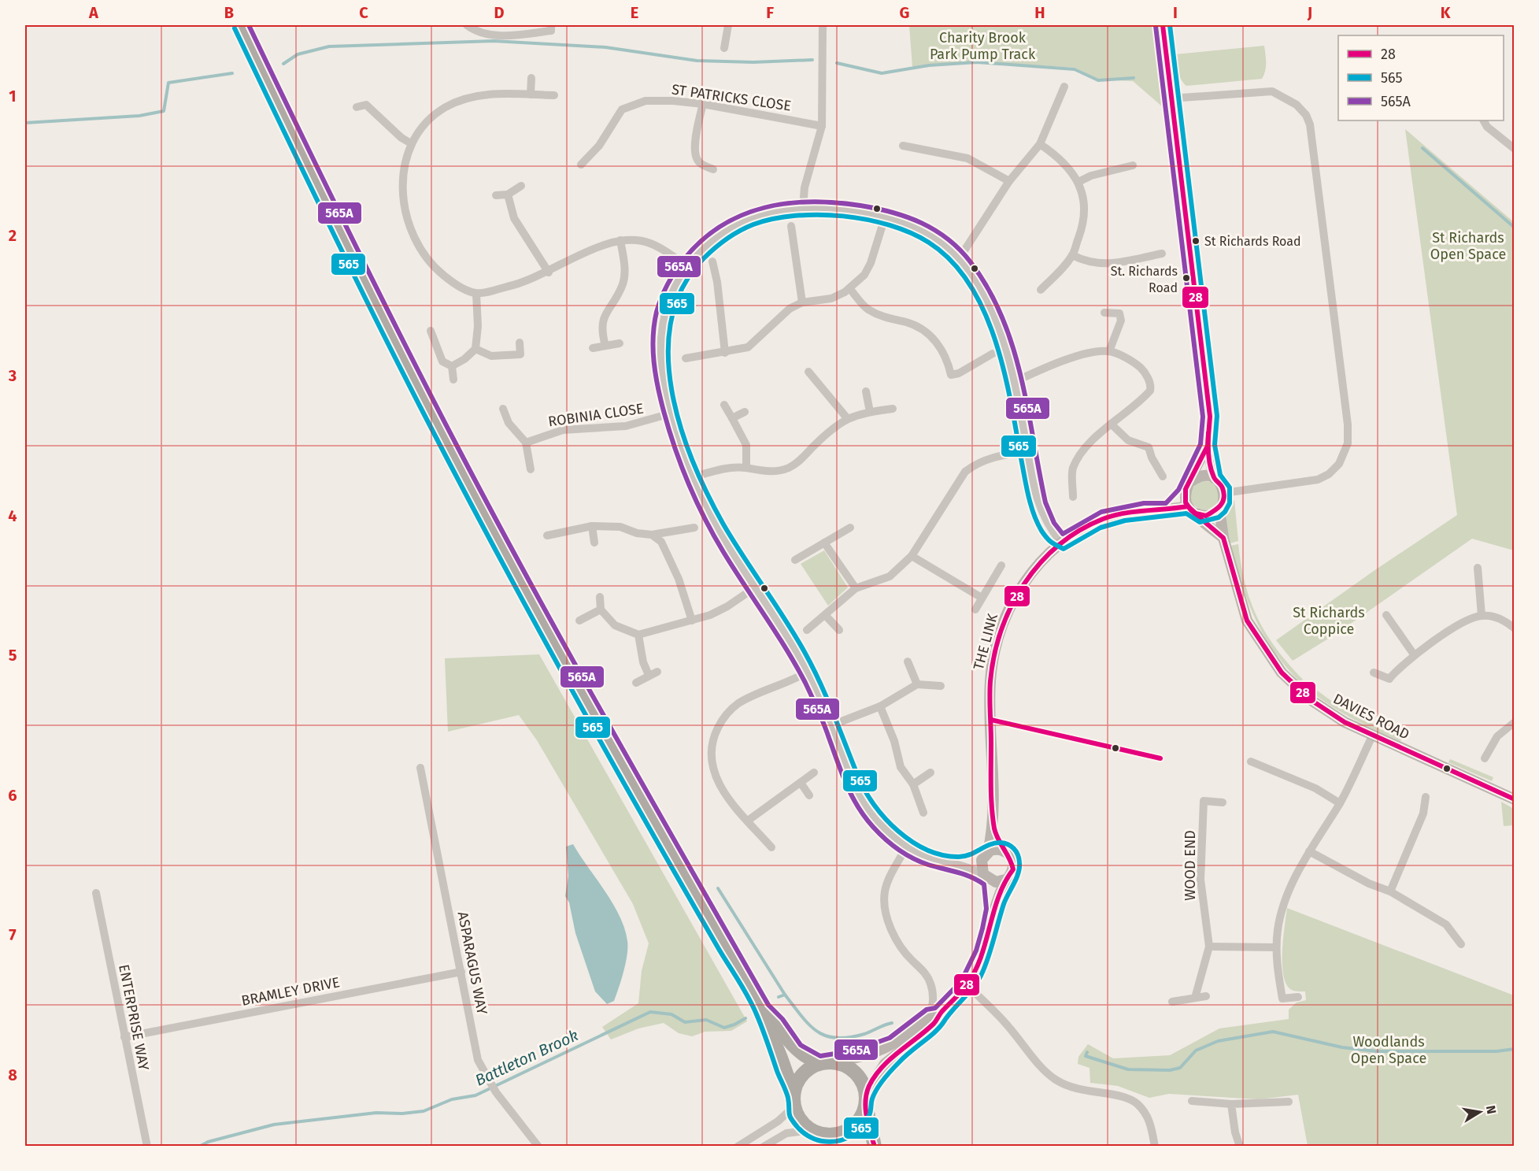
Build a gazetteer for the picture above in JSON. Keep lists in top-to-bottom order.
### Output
{
  "streets": {
    "street": [
      "ST PATRICKS CLOSE",
      "ROBINIA CLOSE",
      "THE LINK",
      "DAVIES ROAD",
      "WOOD END",
      "ASPARAGUS WAY",
      "BRAMLEY DRIVE",
      "ENTERPRISE WAY"
    ]
  },
  "crossings": [
    ["THE LINK", "DAVIES ROAD"],
    ["ASPARAGUS WAY", "BRAMLEY DRIVE"],
    ["BRAMLEY DRIVE", "ENTERPRISE WAY"]
  ],
  "water": ["Battleton Brook"],
  "parks": [
    "Charity Brook Park Pump Track",
    "St Richards Open Space",
    "St Richards Coppice",
    "Woodlands Open Space"
  ],
  "places": ["St Richards Road", "St. Richards Road"],
  "lines": ["transit line 28", "transit line 565", "transit line 565A"],
  "legend": ["28", "565", "565A"],
  "north": "right",
  "grid": {
    "columns": [
      "A",
      "B",
      "C",
      "D",
      "E",
      "F",
      "G",
      "H",
      "I",
      "J",
      "K"
    ],
    "rows": [
      "1",
      "2",
      "3",
      "4",
      "5",
      "6",
      "7",
      "8"
    ]
  }
}
